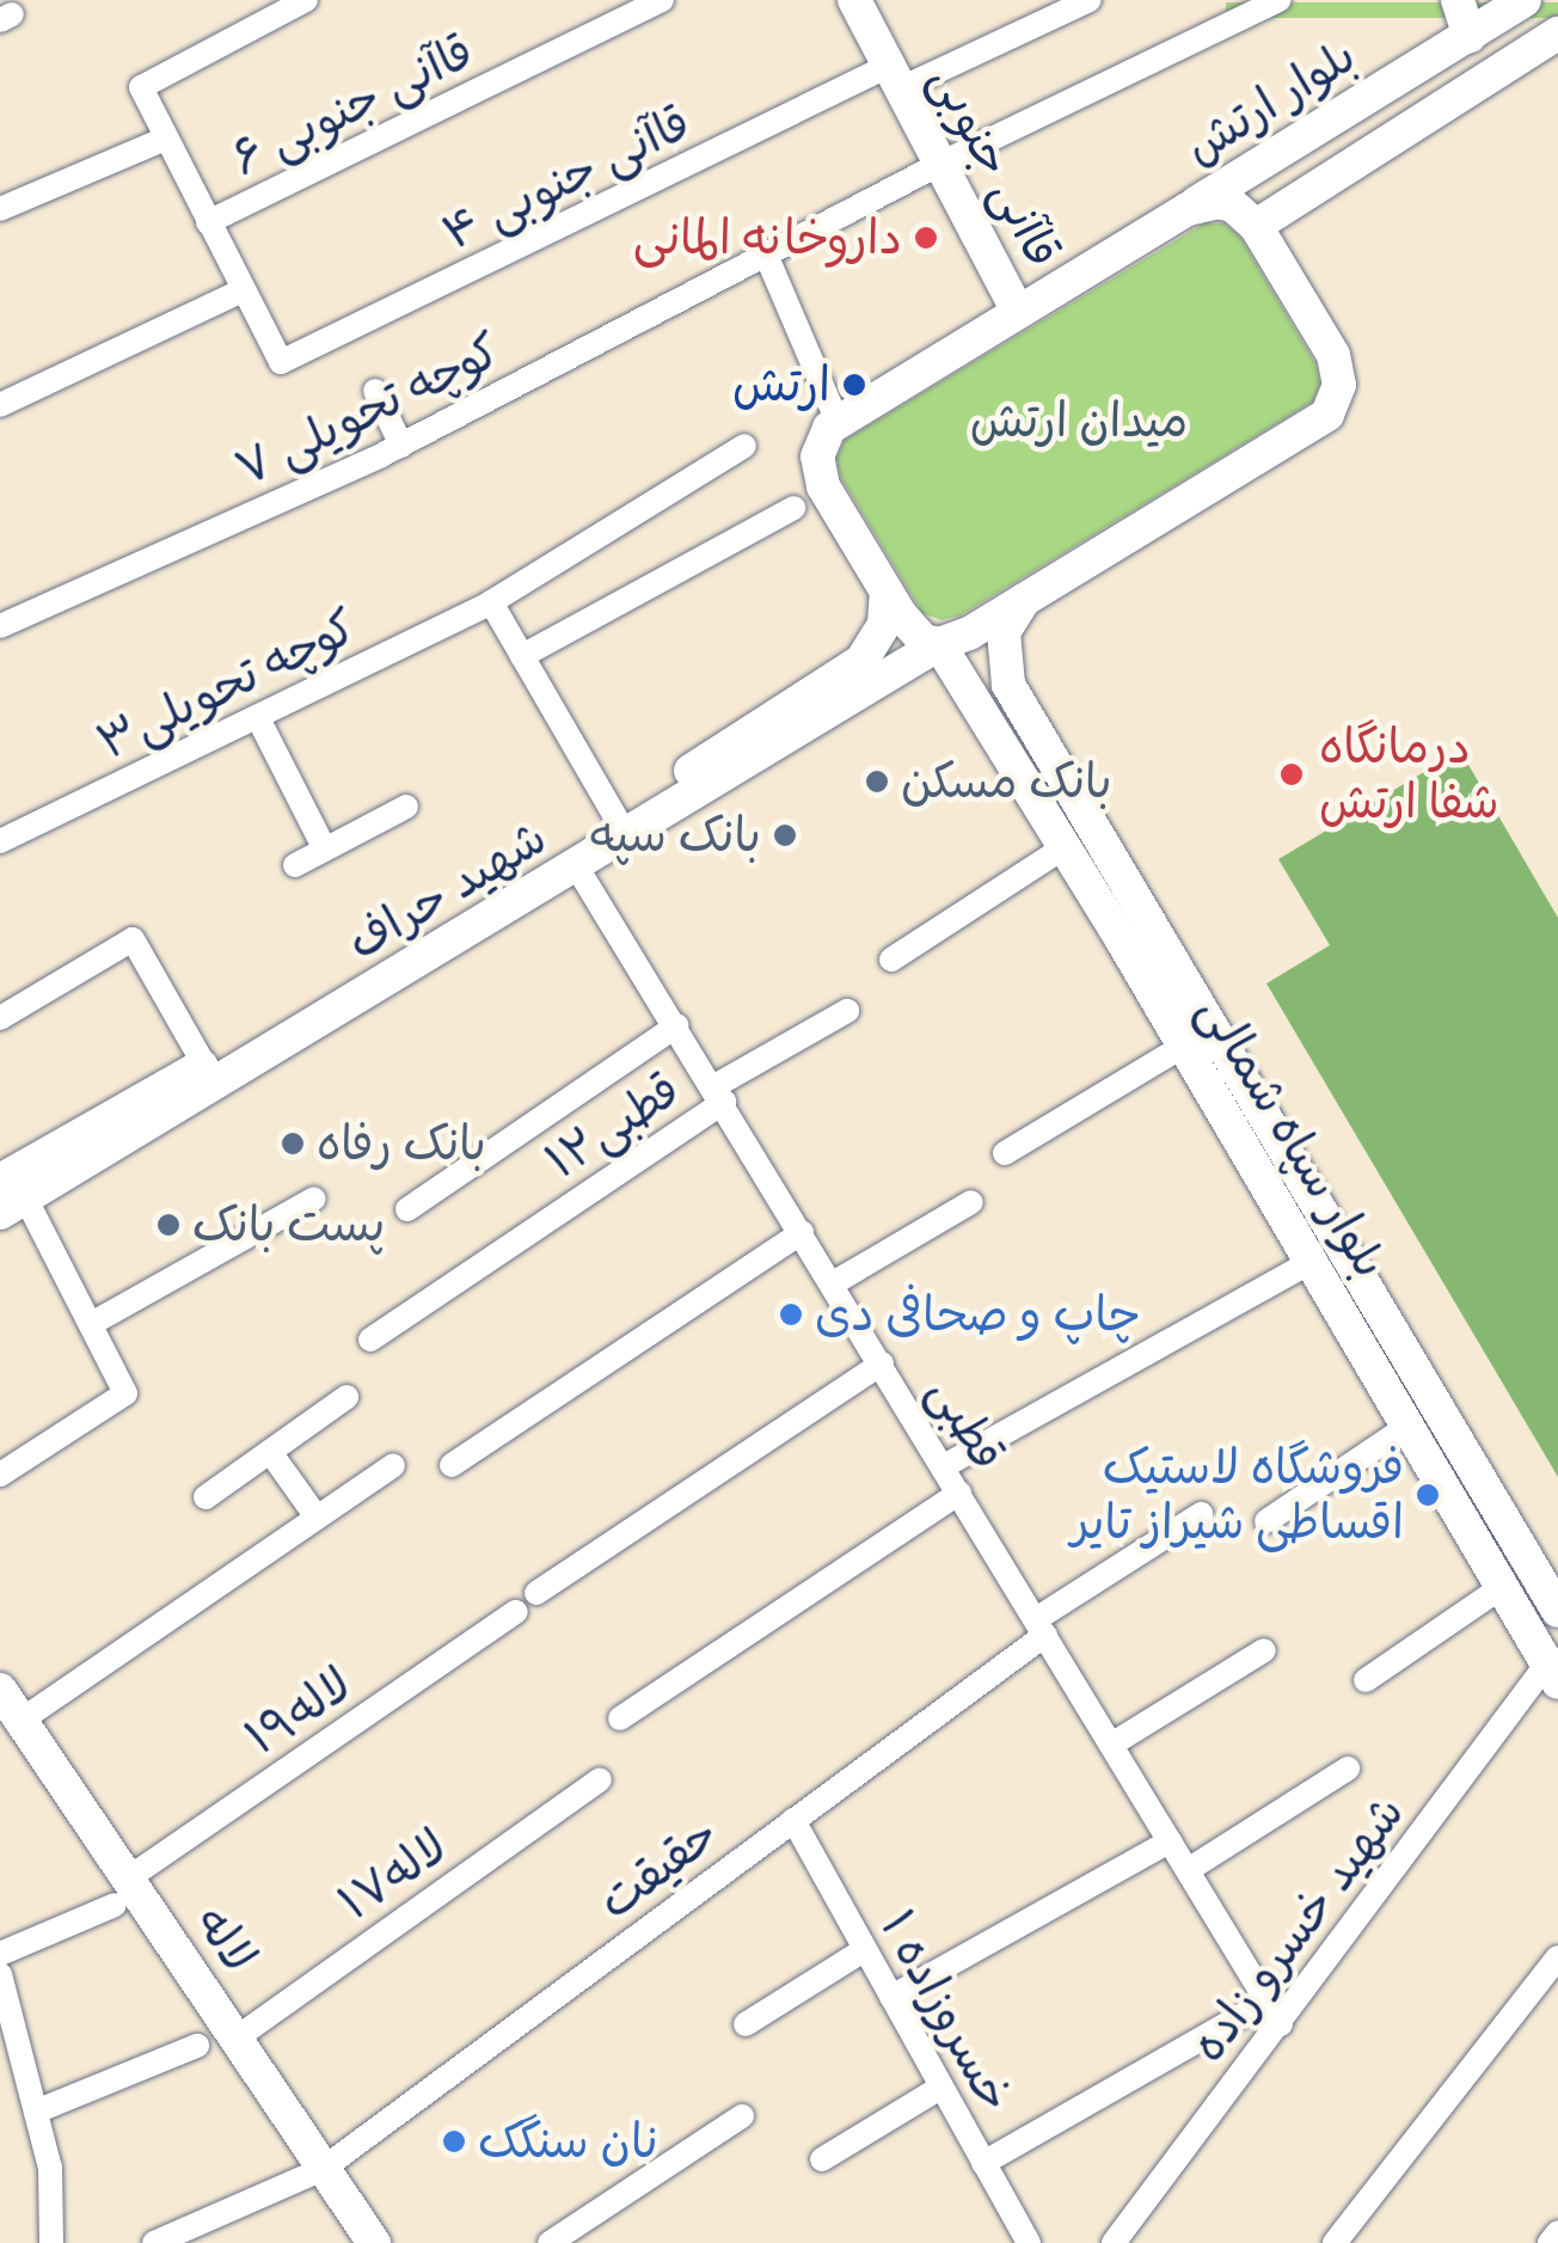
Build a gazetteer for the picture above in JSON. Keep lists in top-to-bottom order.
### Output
{
  "streets": {
    "main road": [
      "بلوار ارتش",
      "قاآنی جنوبی",
      "شهید حراف",
      "بلوار سپاه شمالی",
      "لاله"
    ],
    "street": [
      "قاآنی جنوبی ۶",
      "قاآنی جنوبی ۴",
      "کوچه تحویلی ۷",
      "کوچه تحویلی۳",
      "قطبی۱۲",
      "قطبی",
      "لاله۱۹",
      "حقیقت",
      "لاله۱۷",
      "شهید خسرو زاده",
      "خسروزاده ۱"
    ]
  },
  "crossings": [
    ["قاآنی جنوبی", "قاآنی جنوبی ۴"],
    ["قاآنی جنوبی", "کوچه تحویلی ۷"],
    ["شهید حراف", "بلوار سپاه شمالی"],
    ["شهید حراف", "قطبی"],
    ["قطبی۱۲", "قطبی"],
    ["بلوار سپاه شمالی", "شهید خسرو زاده"],
    ["قطبی", "حقیقت"],
    ["قطبی", "شهید خسرو زاده"],
    ["لاله۱۹", "لاله"],
    ["حقیقت", "لاله"],
    ["حقیقت", "خسروزاده ۱"],
    ["لاله۱۷", "لاله"]
  ],
  "parks": ["میدان ارتش"],
  "places": [
    "داروخانه المانی",
    "ارتش",
    "درمانگاه شفا ارتش",
    "بانک مسکن",
    "بانک سپه",
    "بانک رفاه",
    "پست بانک",
    "چاپ و صحافی دی",
    "فروشگاه لاستیک اقساطی شیراز تایر",
    "نان سنگک"
  ]
}
